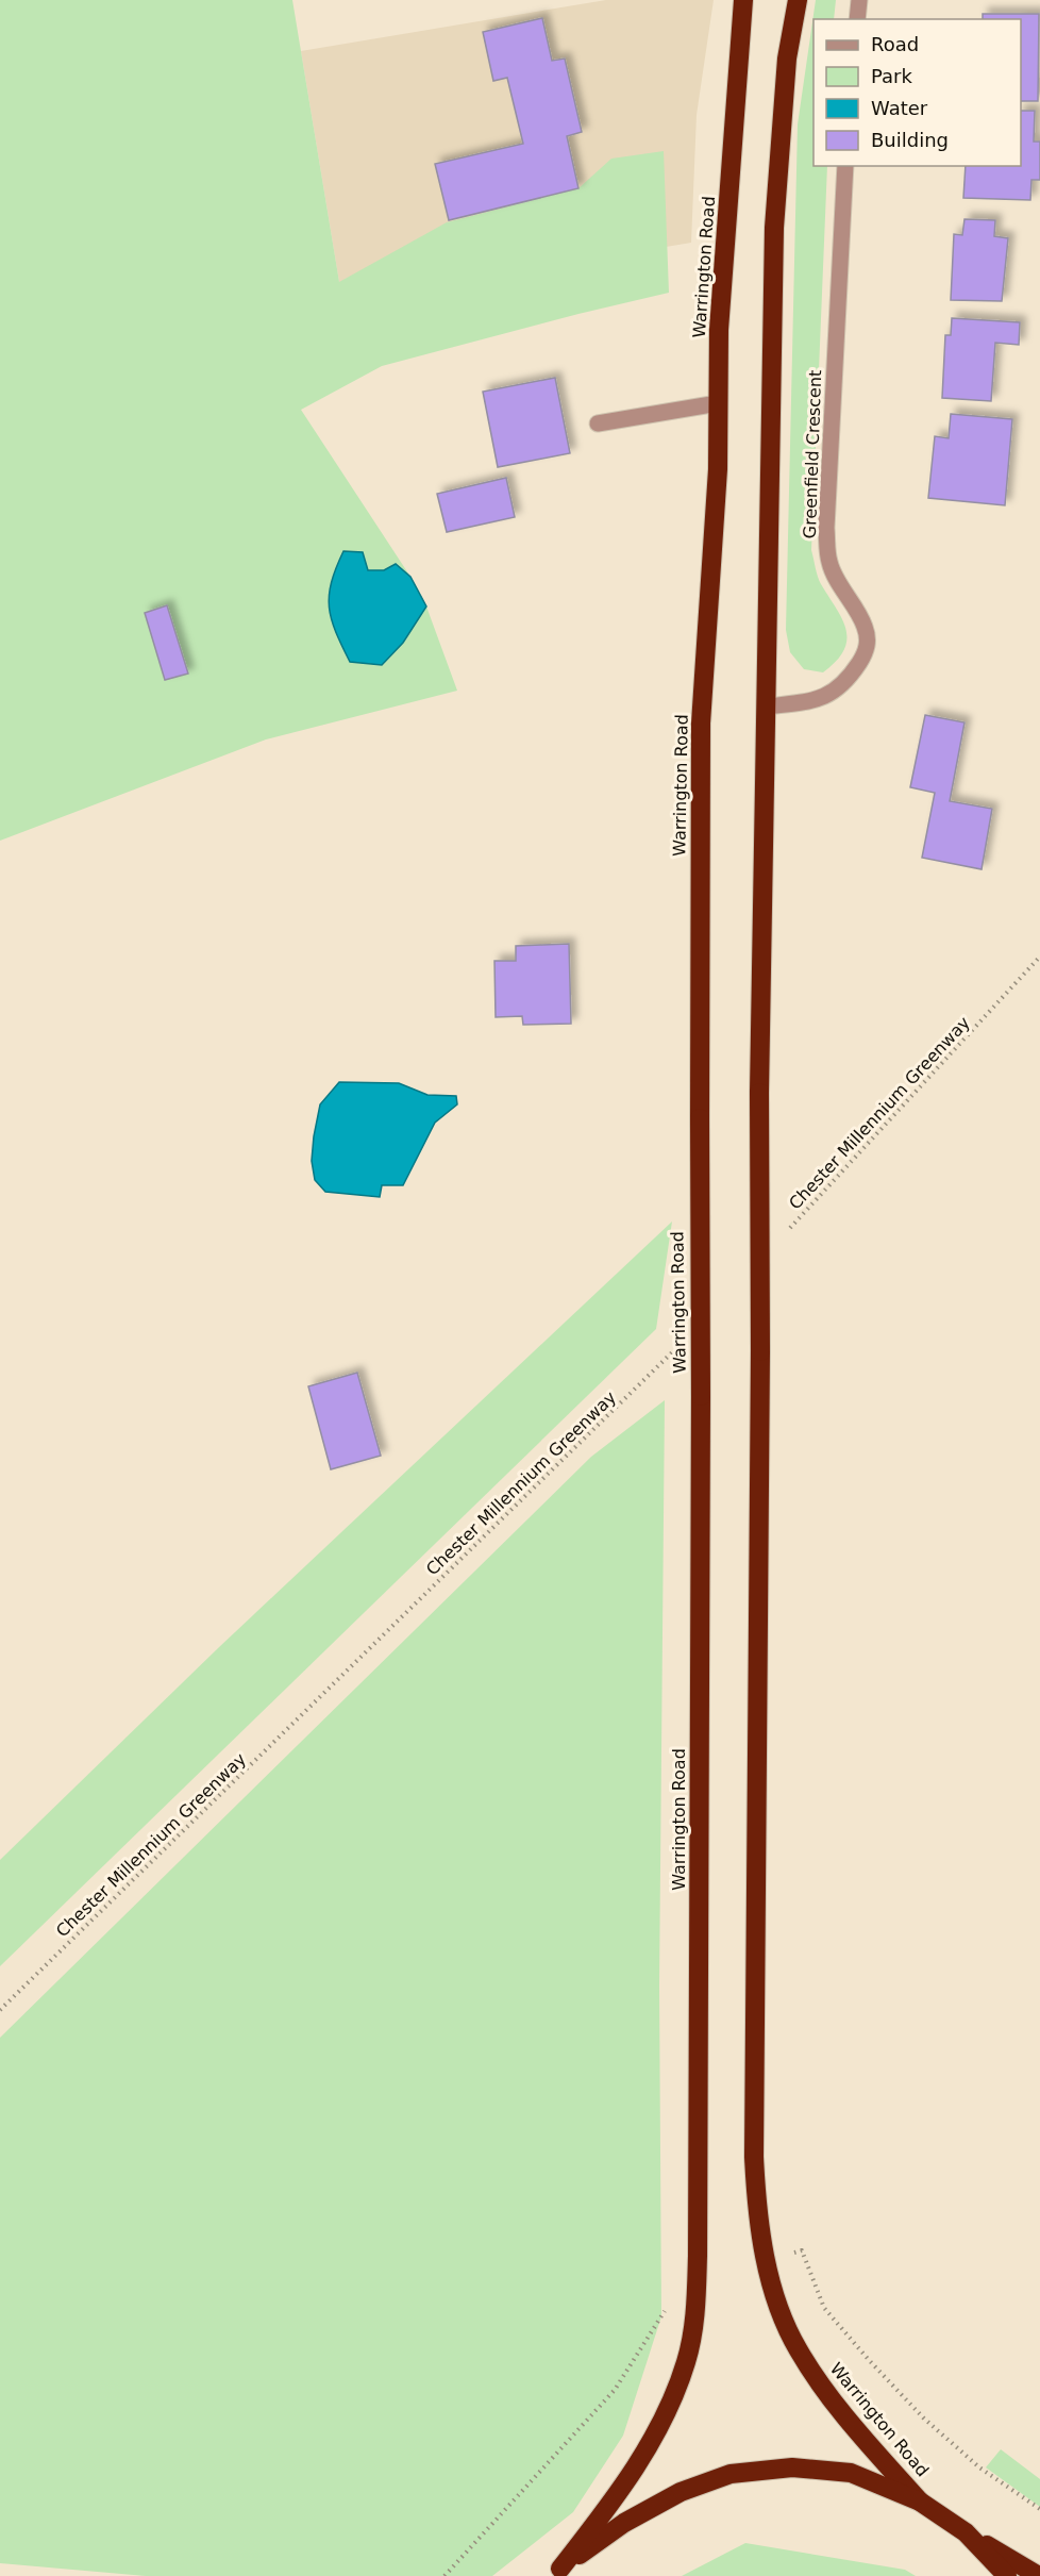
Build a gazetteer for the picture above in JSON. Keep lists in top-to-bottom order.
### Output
{
  "streets": {
    "highway": ["Warrington Road"],
    "street": ["Greenfield Crescent"],
    "path": ["Chester Millennium Greenway"]
  },
  "crossings": [
    ["Warrington Road", "Greenfield Crescent"]
  ],
  "legend": [
    "Road",
    "Park",
    "Water",
    "Building"
  ]
}
